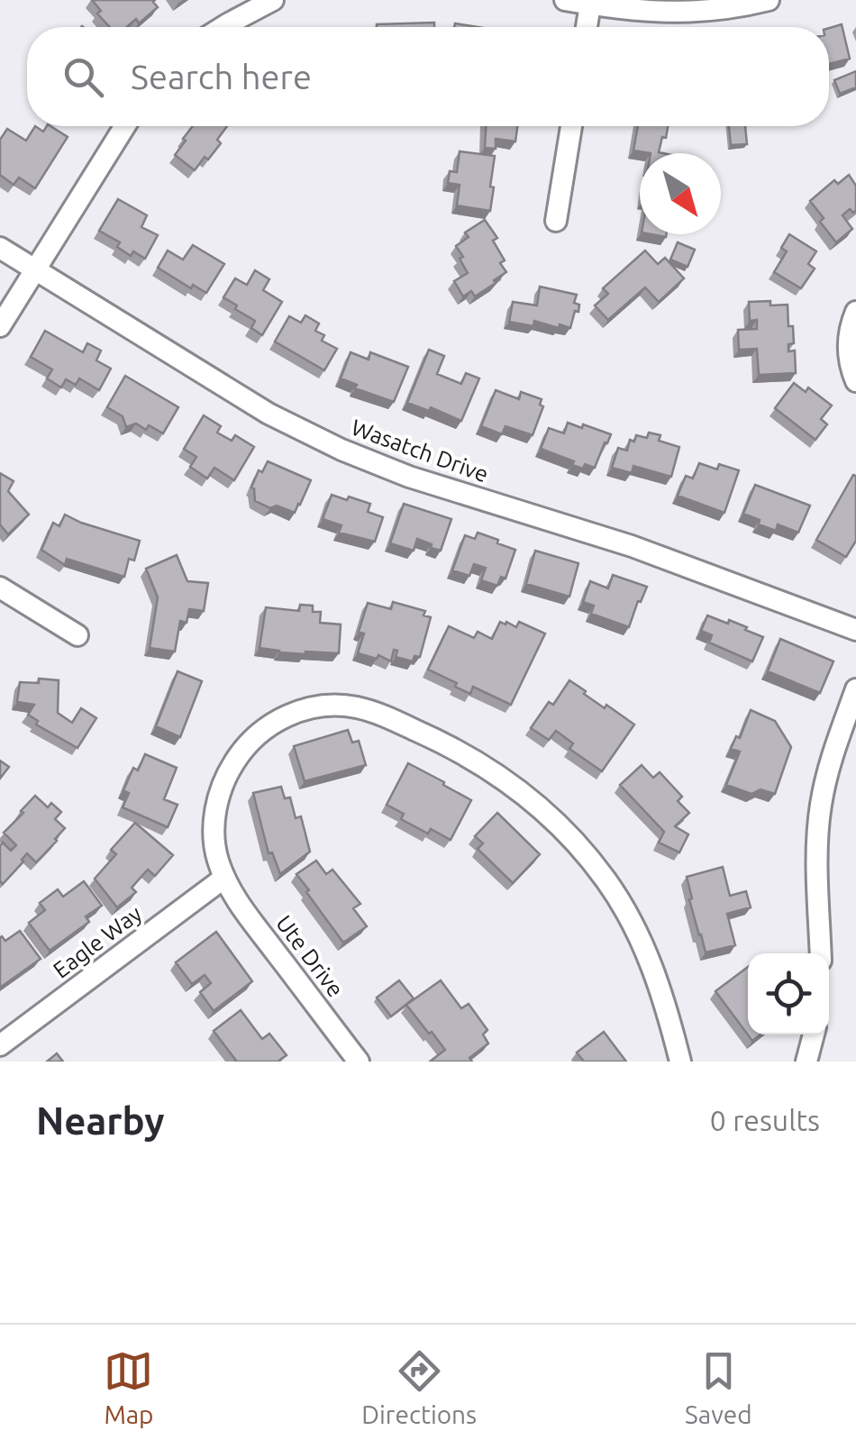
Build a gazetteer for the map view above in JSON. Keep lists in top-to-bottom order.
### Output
{
  "streets": {
    "street": ["Wasatch Drive", "Eagle Way", "Ute Drive"]
  },
  "crossings": [
    ["Eagle Way", "Ute Drive"]
  ],
  "north": "bottom right",
  "page": {
    "search": "Search here",
    "heading": ["Nearby", "0 results"],
    "nav": ["Map", "Directions", "Saved"]
  }
}
